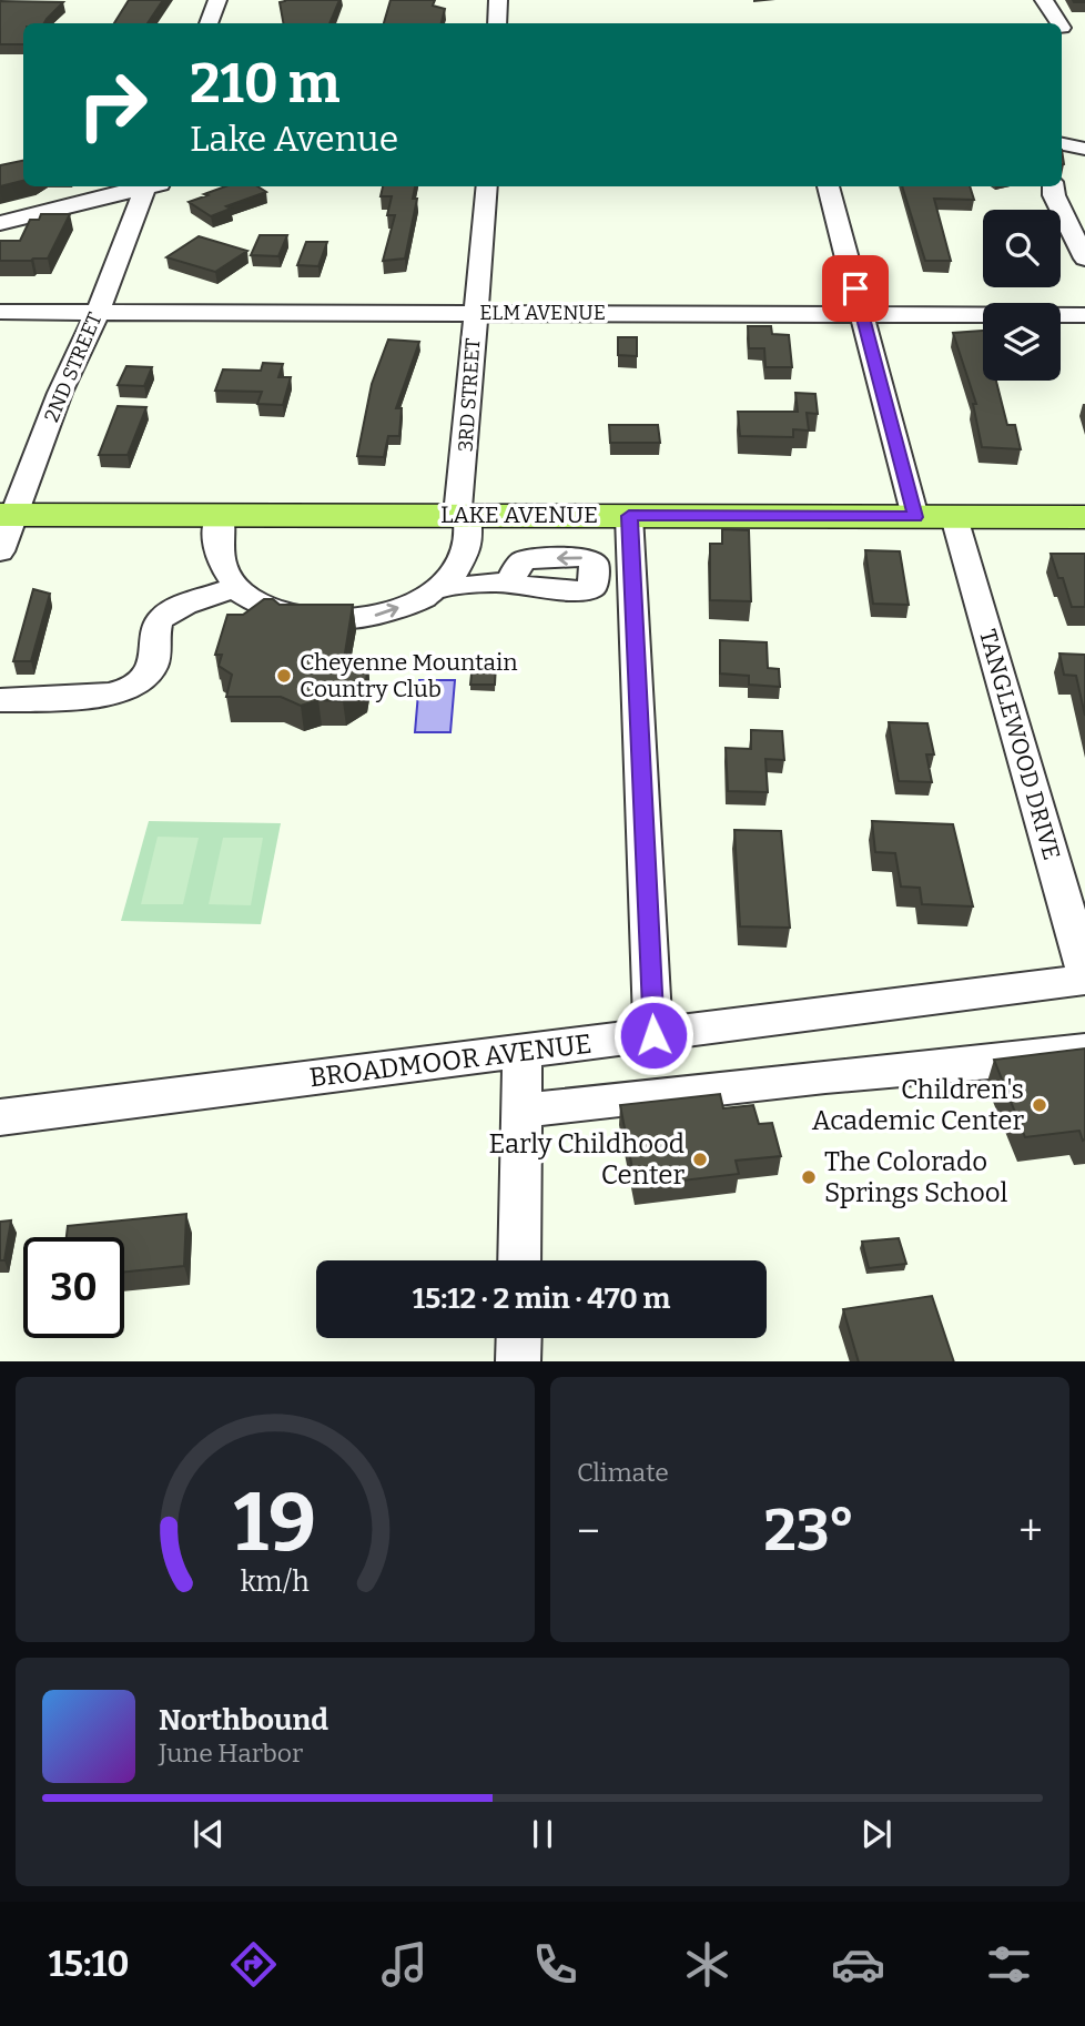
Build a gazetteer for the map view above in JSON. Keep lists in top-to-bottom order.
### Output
{
  "streets": {
    "main road": ["LAKE AVENUE"],
    "street": [
      "ELM AVENUE",
      "2ND STREET",
      "3RD STREET",
      "TANGLEWOOD DRIVE",
      "BROADMOOR AVENUE"
    ]
  },
  "crossings": [
    ["ELM AVENUE", "2ND STREET"],
    ["ELM AVENUE", "3RD STREET"],
    ["2ND STREET", "LAKE AVENUE"],
    ["3RD STREET", "LAKE AVENUE"],
    ["LAKE AVENUE", "TANGLEWOOD DRIVE"]
  ],
  "places": [
    "Cheyenne Mountain Country Club",
    "Children's Academic Center",
    "Early Childhood Center",
    "The Colorado Springs School"
  ],
  "page": {
    "turn": ["210 m", "Lake Avenue"],
    "limit": "30",
    "trip": "15:12 · 2 min · 470 m",
    "tile": "Climate",
    "heat": ["−", "23°", "+"],
    "song": ["Northbound", "June Harbor"],
    "tabs": "15:10",
    "gauge": ["19", "km/h"]
  }
}
